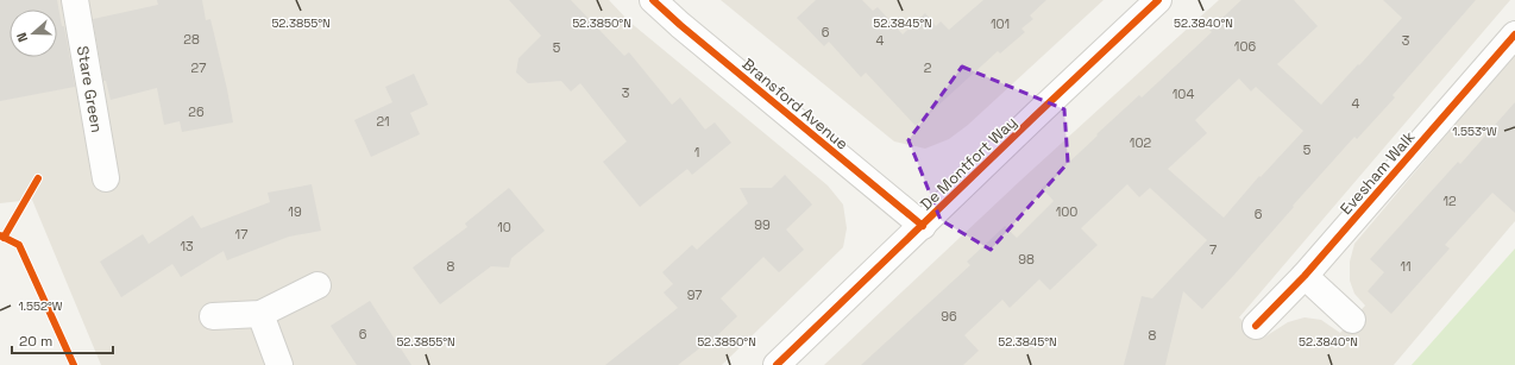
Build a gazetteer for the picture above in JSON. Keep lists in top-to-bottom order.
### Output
{
  "streets": {
    "street": [
      "Stare Green",
      "Bransford Avenue",
      "De Montfort Way",
      "Evesham Walk"
    ]
  },
  "crossings": [
    ["Bransford Avenue", "De Montfort Way"]
  ],
  "house_numbers": [
    "101",
    "6",
    "28",
    "4",
    "3",
    "106",
    "5",
    "27",
    "2",
    "3",
    "104",
    "4",
    "26",
    "21",
    "102",
    "5",
    "1",
    "12",
    "19",
    "100",
    "6",
    "99",
    "10",
    "17",
    "13",
    "7",
    "98",
    "8",
    "11",
    "97",
    "96",
    "6",
    "8"
  ],
  "scale_bar": "20 m",
  "north": "left",
  "coordinates": [
    "52.3840°N",
    "52.3855°N",
    "52.3850°N",
    "52.3845°N",
    "1.553°W",
    "1.552°W"
  ]
}
